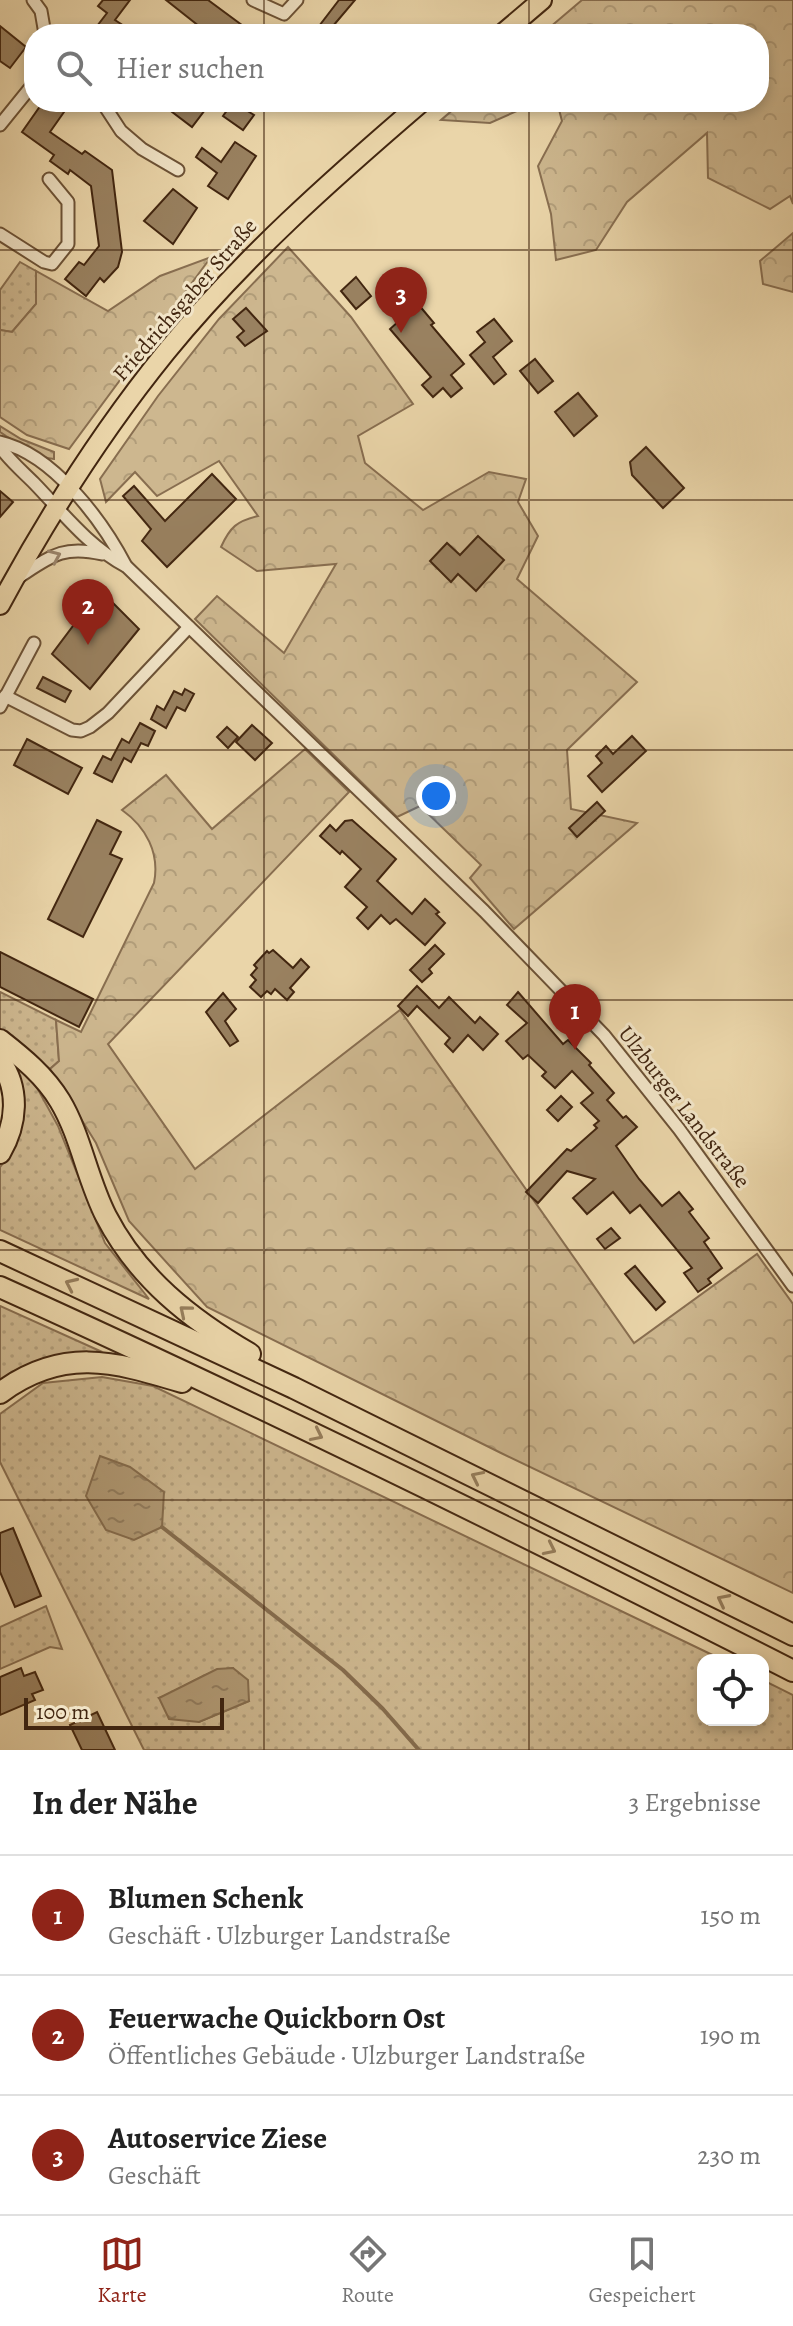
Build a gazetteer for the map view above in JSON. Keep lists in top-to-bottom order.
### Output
{
  "streets": {
    "main road": ["Friedrichsgaber Straße"],
    "street": ["Ulzburger Landstraße"]
  },
  "crossings": [
    ["Friedrichsgaber Straße", "Ulzburger Landstraße"]
  ],
  "scale_bar": "100 m",
  "page": {
    "search": "Hier suchen",
    "pins": ["3", "2", "1"],
    "scale": "100 m",
    "heading": ["In der Nähe", "3 Ergebnisse"],
    "list": [
      {
        "mark": "1",
        "name": "Blumen Schenk",
        "note": "Geschäft · Ulzburger Landstraße",
        "value": "150 m"
      },
      {
        "mark": "2",
        "name": "Feuerwache Quickborn Ost",
        "note": "Öffentliches Gebäude · Ulzburger Landstraße",
        "value": "190 m"
      },
      {
        "mark": "3",
        "name": "Autoservice Ziese",
        "note": "Geschäft",
        "value": "230 m"
      }
    ],
    "nav": ["Karte", "Route", "Gespeichert"]
  }
}
